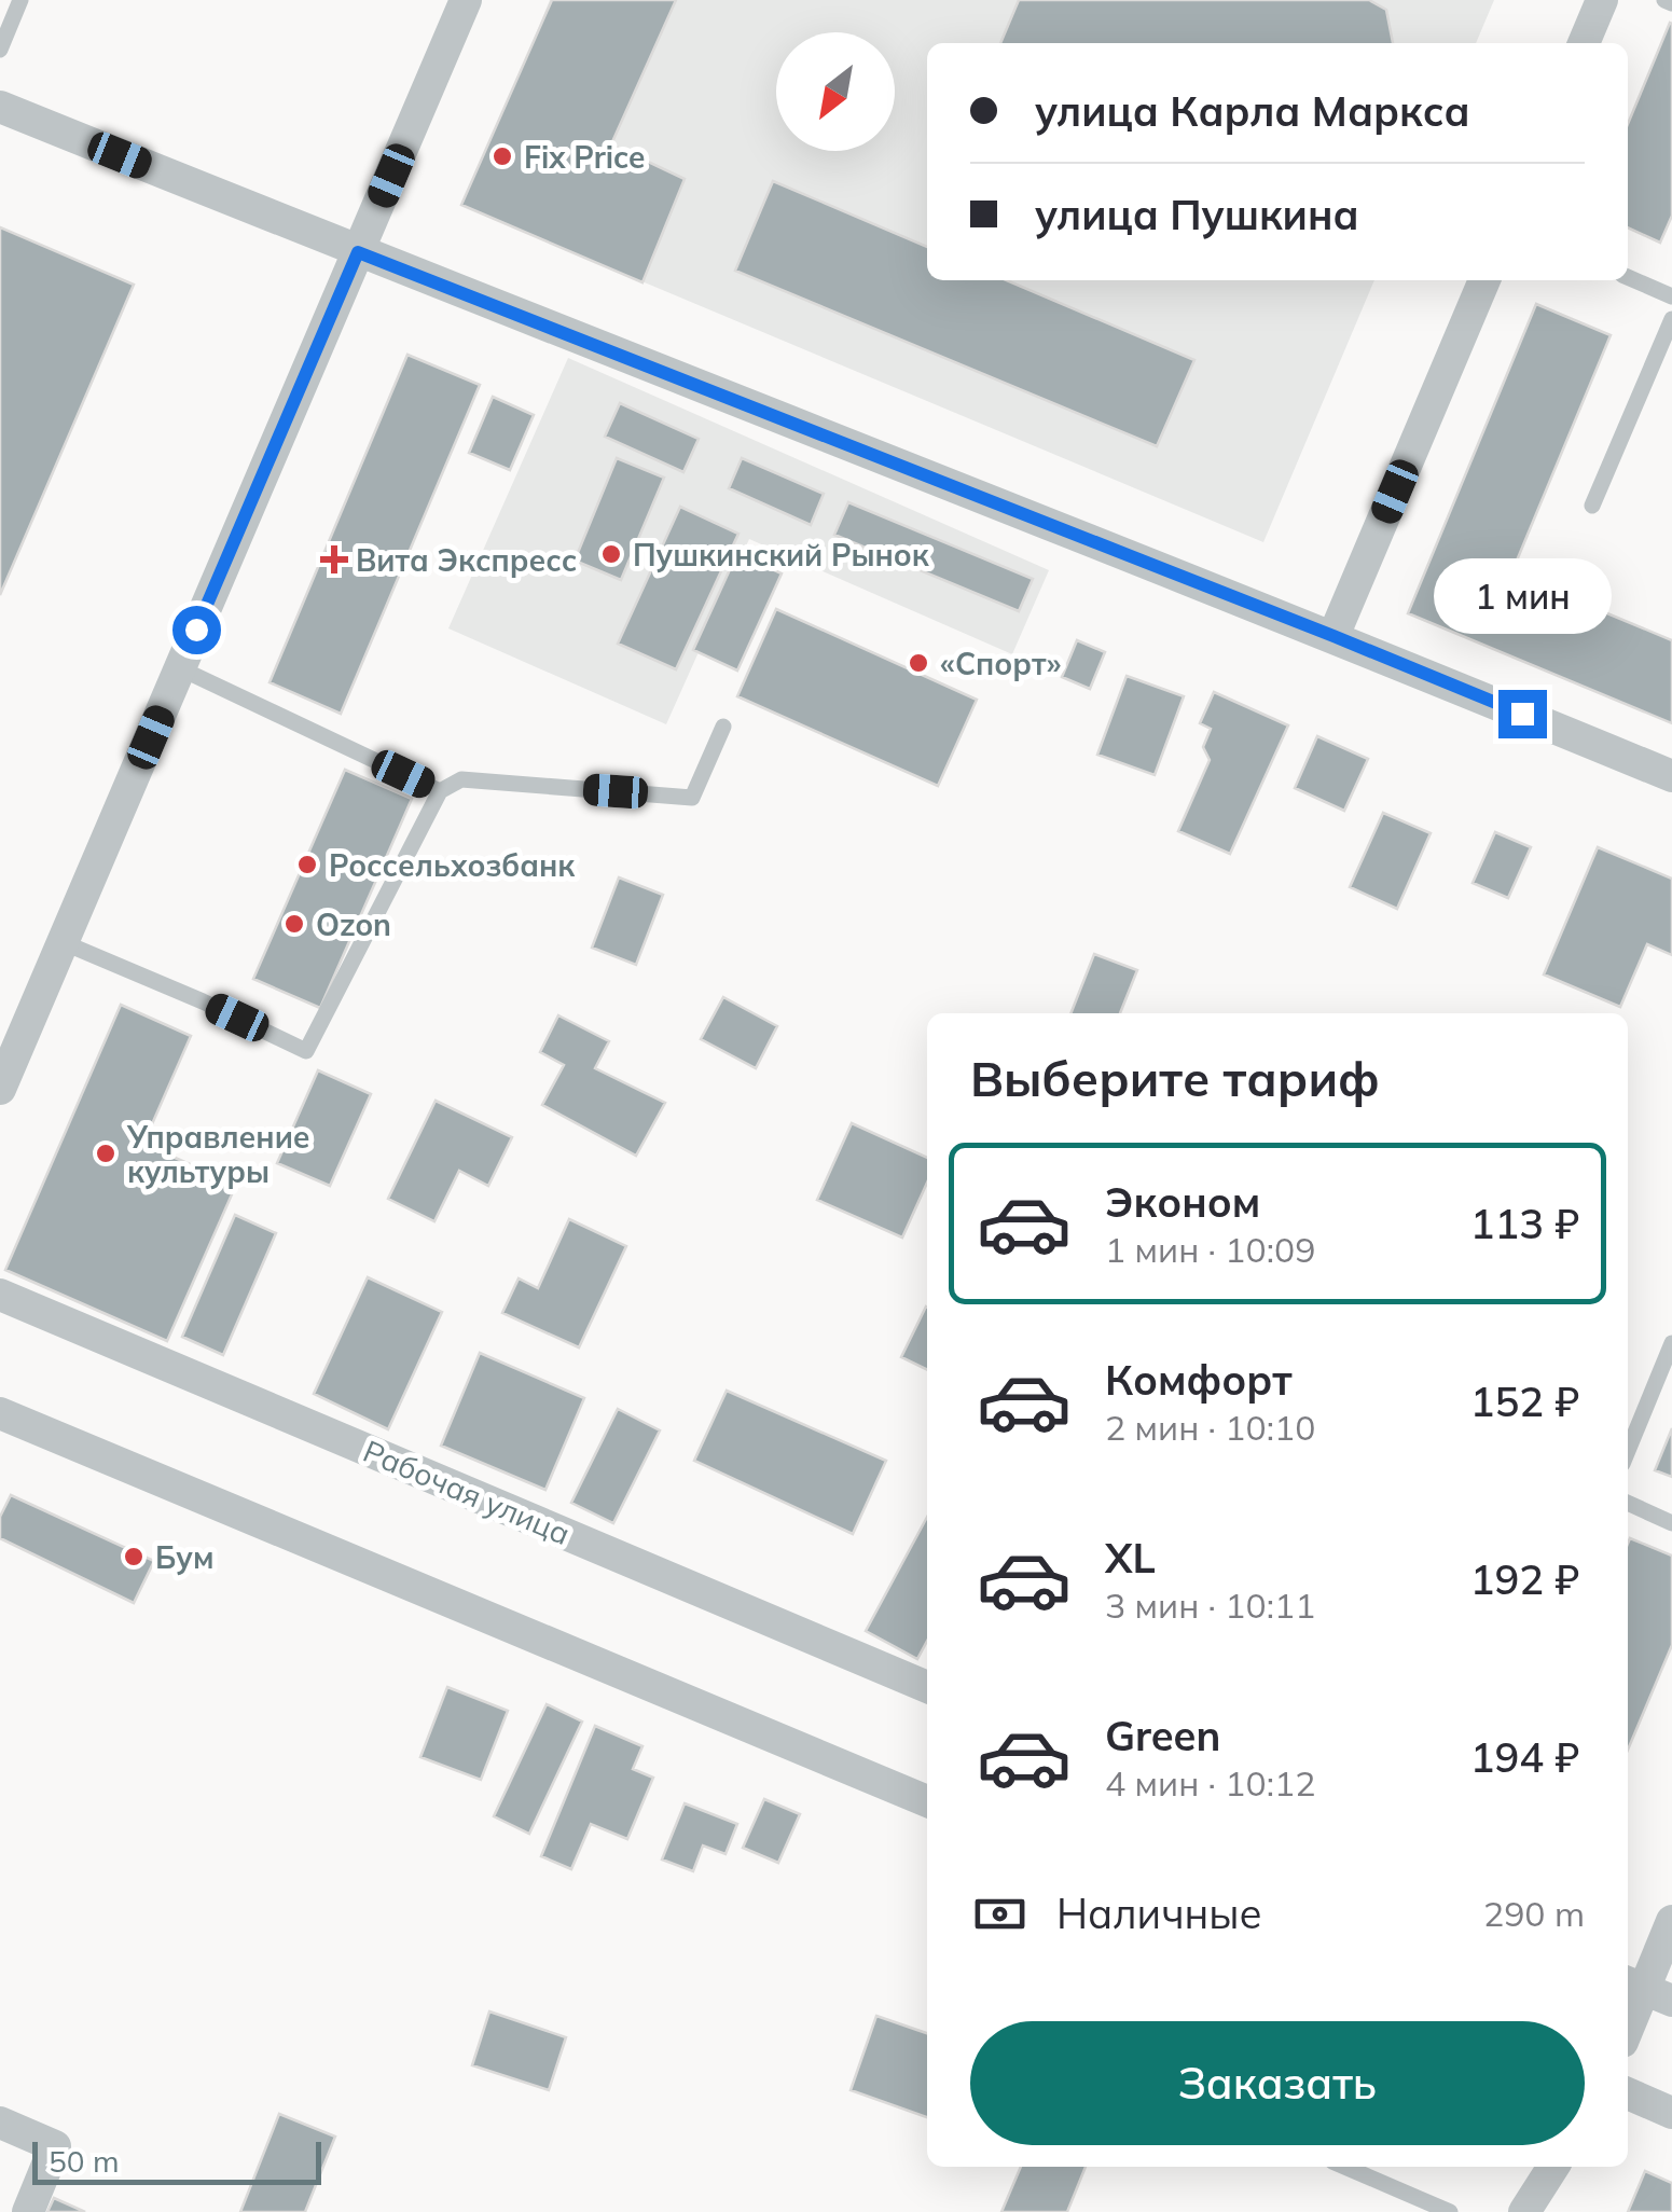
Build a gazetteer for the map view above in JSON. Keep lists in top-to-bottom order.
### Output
{
  "streets": {
    "street": ["Рабочая улица"]
  },
  "places": {
    "other": [
      "Fix Price",
      "Пушкинский Рынок",
      "«Спорт»",
      "Россельхозбанк",
      "Ozon",
      "Управление культуры",
      "Бум"
    ],
    "health": ["Вита Экспресс"]
  },
  "scale_bar": "50 m",
  "north": "bottom left",
  "page": {
    "banner": ["улица Карла Маркса", "улица Пушкина"],
    "bubble": "1 мин",
    "heading": "Выберите тариф",
    "list": [
      {
        "name": "Эконом",
        "note": "1 мин · 10:09",
        "value": "113 ₽"
      },
      {
        "name": "Комфорт",
        "note": "2 мин · 10:10",
        "value": "152 ₽"
      },
      {
        "name": "XL",
        "note": "3 мин · 10:11",
        "value": "192 ₽"
      },
      {
        "name": "Green",
        "note": "4 мин · 10:12",
        "value": "194 ₽"
      }
    ],
    "pay": ["Наличные", "290 m"],
    "buttons": "Заказать",
    "scale": "50 m"
  }
}
